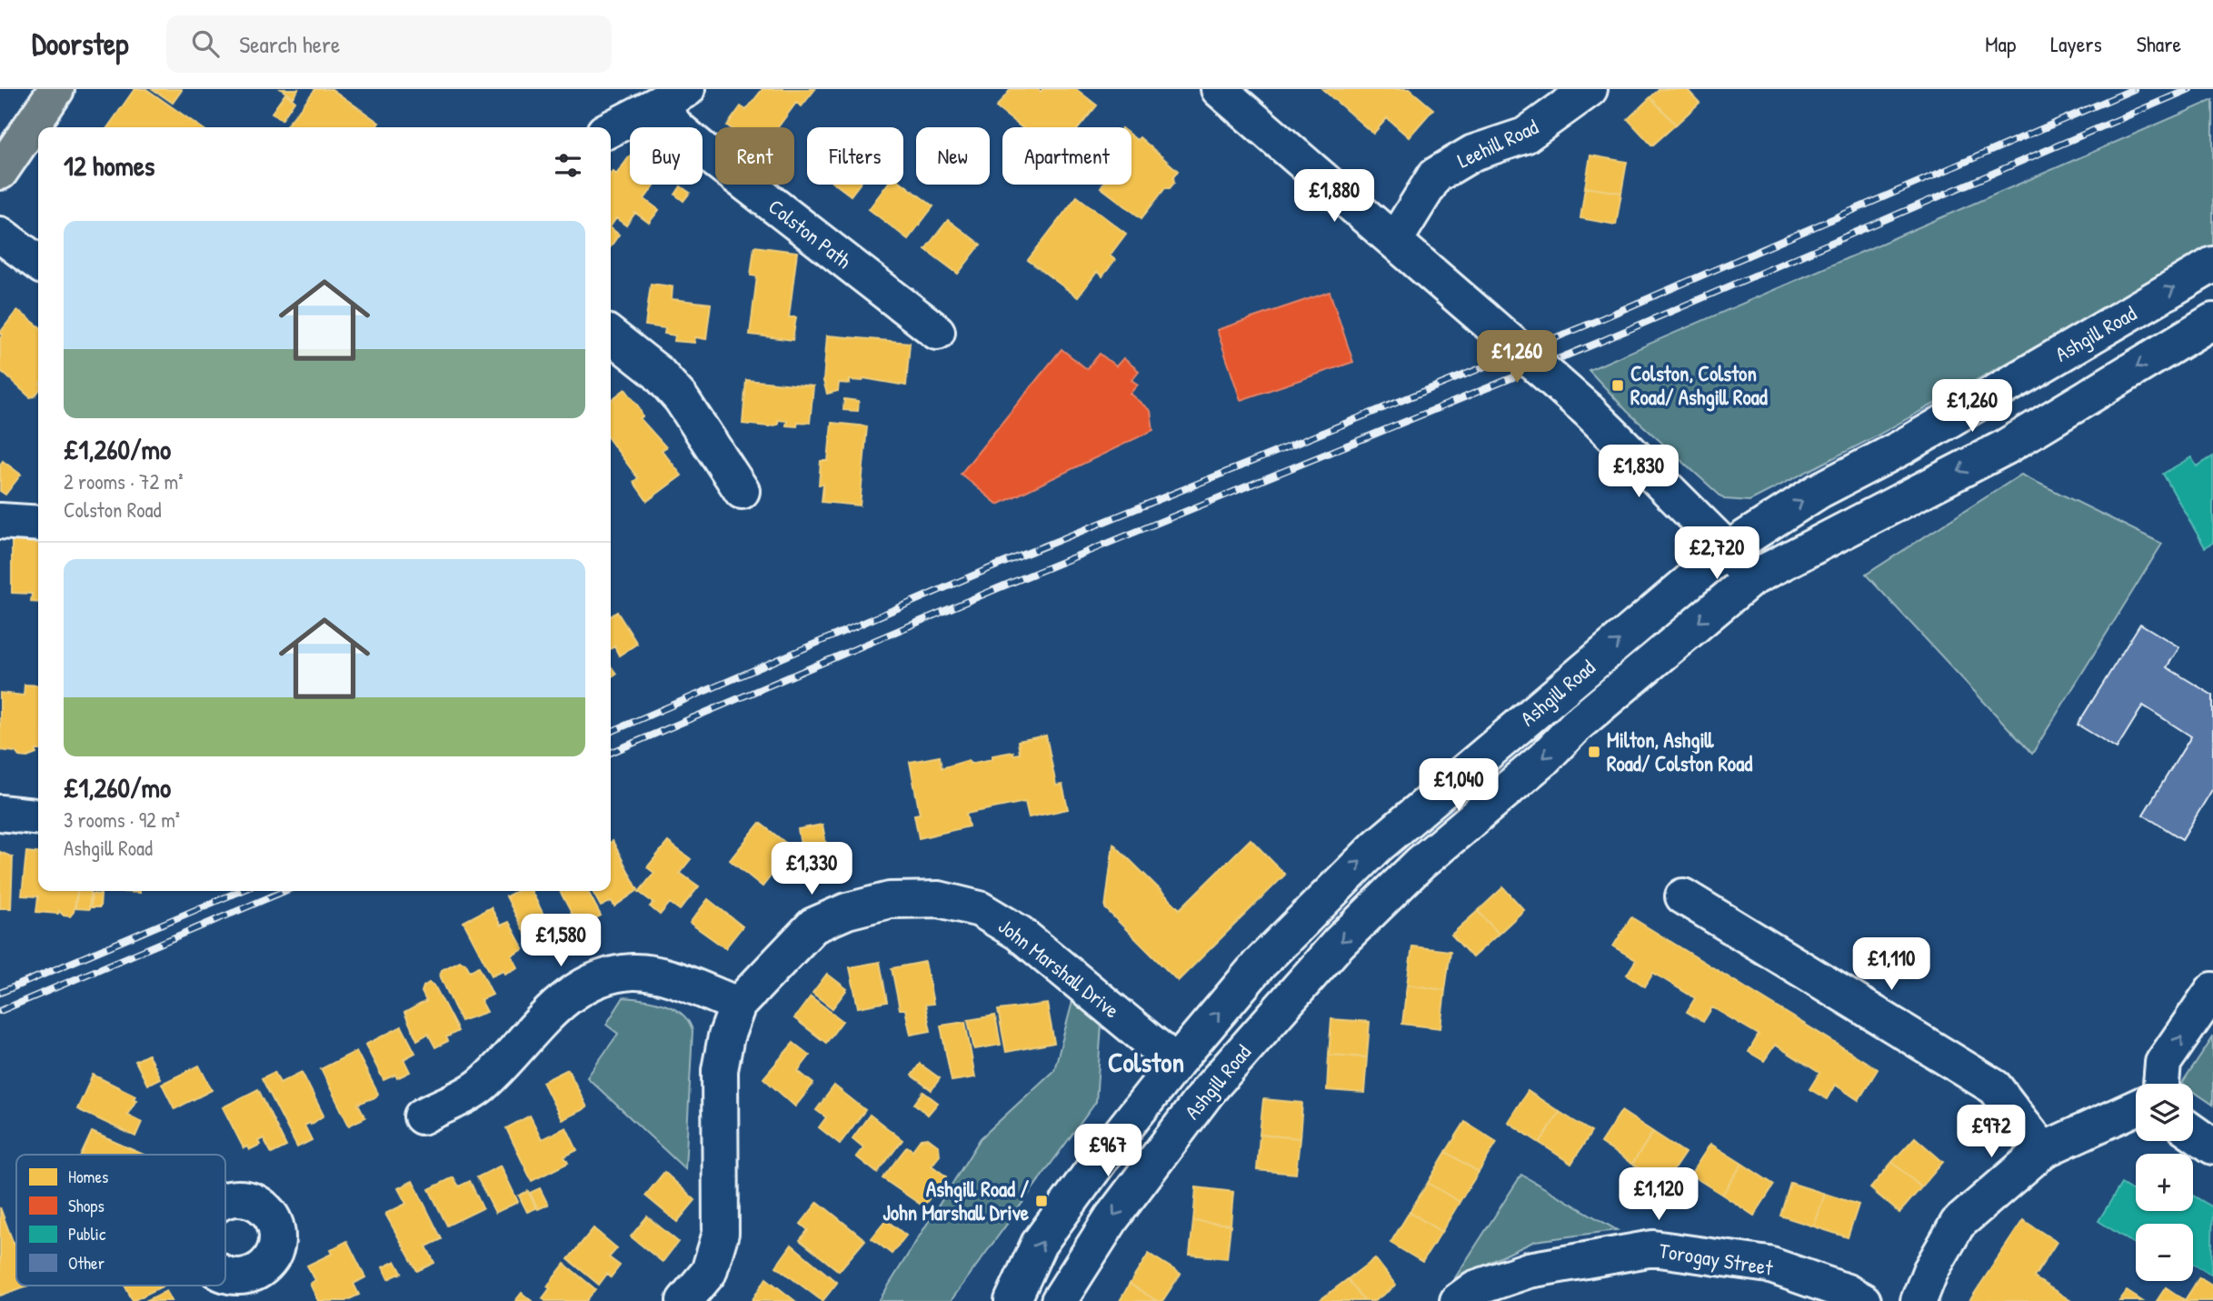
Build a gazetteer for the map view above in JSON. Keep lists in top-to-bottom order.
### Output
{
  "streets": {
    "street": [
      "Leehill Road",
      "Colston Path",
      "Ashgill Road",
      "John Marshall Drive",
      "Torogay Street"
    ]
  },
  "crossings": [
    ["Ashgill Road", "John Marshall Drive"]
  ],
  "districts": ["Colston"],
  "places": {
    "transit": ["Colston, Colston Road/ Ashgill Road", "Milton, Ashgill Road/ Colston Road", "Ashgill Road / John Marshall Drive"]
  },
  "legend": [
    "Homes",
    "Shops",
    "Public",
    "Other"
  ],
  "page": {
    "header": "Doorstep",
    "search": "Search here",
    "nav": ["Map", "Layers", "Share"],
    "chip": [
      "Buy",
      "Rent",
      "Filters",
      "New",
      "Apartment"
    ],
    "heading": "12 homes",
    "price": [
      "£1,880",
      "£1,260",
      "£1,260",
      "£1,830",
      "£2,720",
      "£1,040",
      "£1,330",
      "£1,580",
      "£1,110",
      "£972",
      "£967",
      "£1,120"
    ],
    "list": [
      {
        "name": "£1,260/mo",
        "note": "2 rooms · 72 m² · Colston Road"
      },
      {
        "name": "£1,260/mo",
        "note": "3 rooms · 92 m² · Ashgill Road"
      }
    ],
    "map_buttons": ["+", "−"]
  }
}
